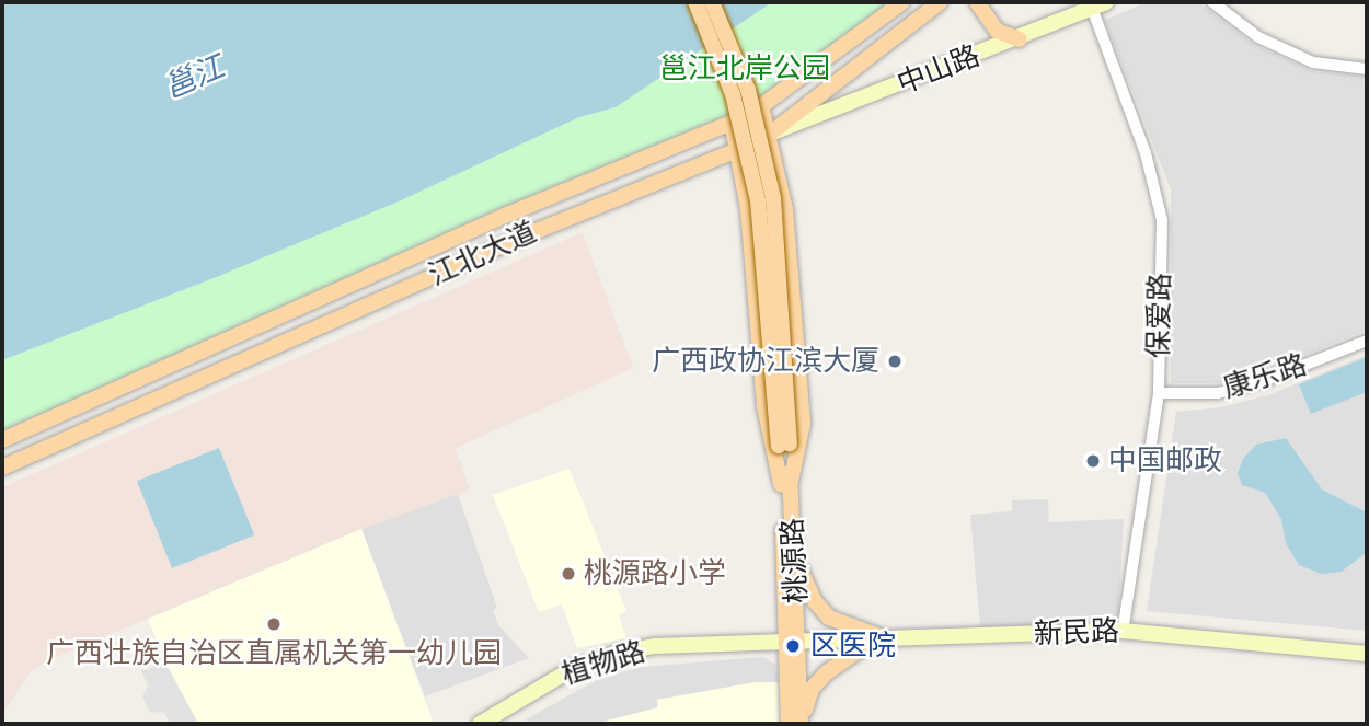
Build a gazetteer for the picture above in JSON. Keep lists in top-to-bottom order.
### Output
{
  "streets": {
    "main road": [
      "中山路",
      "江北大道",
      "桃源路",
      "新民路",
      "植物路"
    ],
    "street": ["保爱路", "康乐路"]
  },
  "crossings": [
    ["中山路", "江北大道"],
    ["中山路", "保爱路"],
    ["保爱路", "康乐路"],
    ["保爱路", "新民路"],
    ["桃源路", "新民路"],
    ["桃源路", "植物路"],
    ["新民路", "植物路"]
  ],
  "water": ["邕江"],
  "parks": ["邕江北岸公园"],
  "places": [
    "广西政协江滨大厦",
    "中国邮政",
    "桃源路小学",
    "广西壮族自治区直属机关第一幼儿园",
    "区医院"
  ]
}
